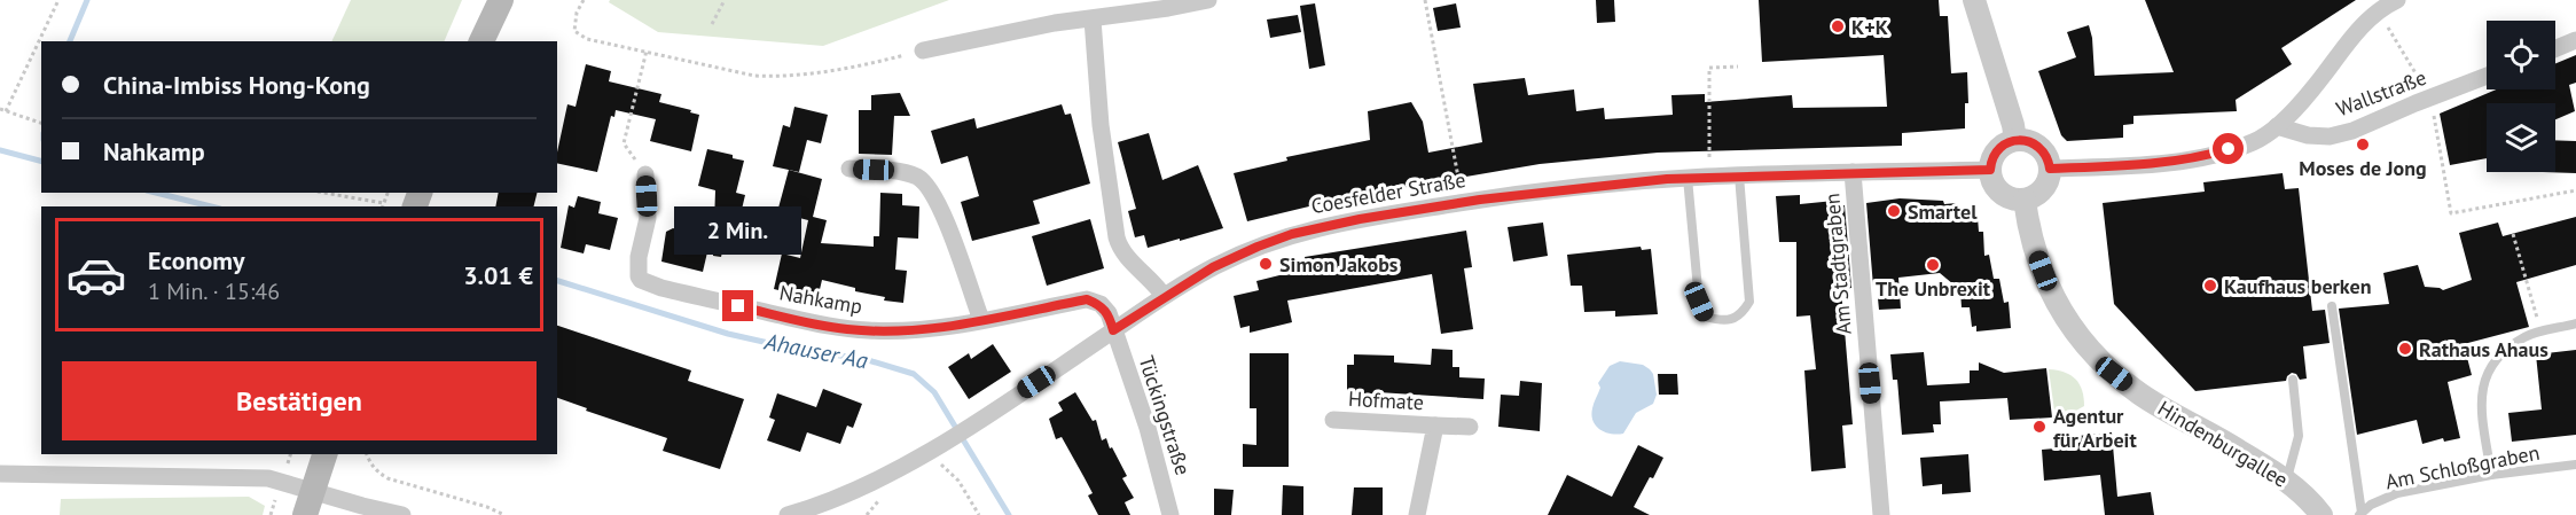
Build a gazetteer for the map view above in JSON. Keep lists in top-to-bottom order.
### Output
{
  "streets": {
    "street": [
      "Wallstraße",
      "Coesfelder Straße",
      "Am Stadtgraben",
      "Nahkamp",
      "Hofmate",
      "Tückingstraße",
      "Hindenburgallee"
    ],
    "lane": ["Am Schloßgraben"]
  },
  "crossings": [
    ["Coesfelder Straße", "Am Stadtgraben"],
    ["Coesfelder Straße", "Nahkamp"],
    ["Coesfelder Straße", "Tückingstraße"],
    ["Coesfelder Straße", "Hindenburgallee"],
    ["Nahkamp", "Tückingstraße"]
  ],
  "water": ["Ahauser Aa"],
  "places": [
    "K+K",
    "Moses de Jong",
    "Smartel",
    "Simon Jakobs",
    "The Unbrexit",
    "Kaufhaus berken",
    "Rathaus Ahaus",
    "Agentur für Arbeit"
  ],
  "page": {
    "banner": ["China-Imbiss Hong-Kong", "Nahkamp"],
    "bubble": "2 Min.",
    "list": [
      {
        "name": "Economy",
        "note": "1 Min. · 15:46",
        "value": "3.01 €"
      }
    ],
    "buttons": "Bestätigen"
  }
}
